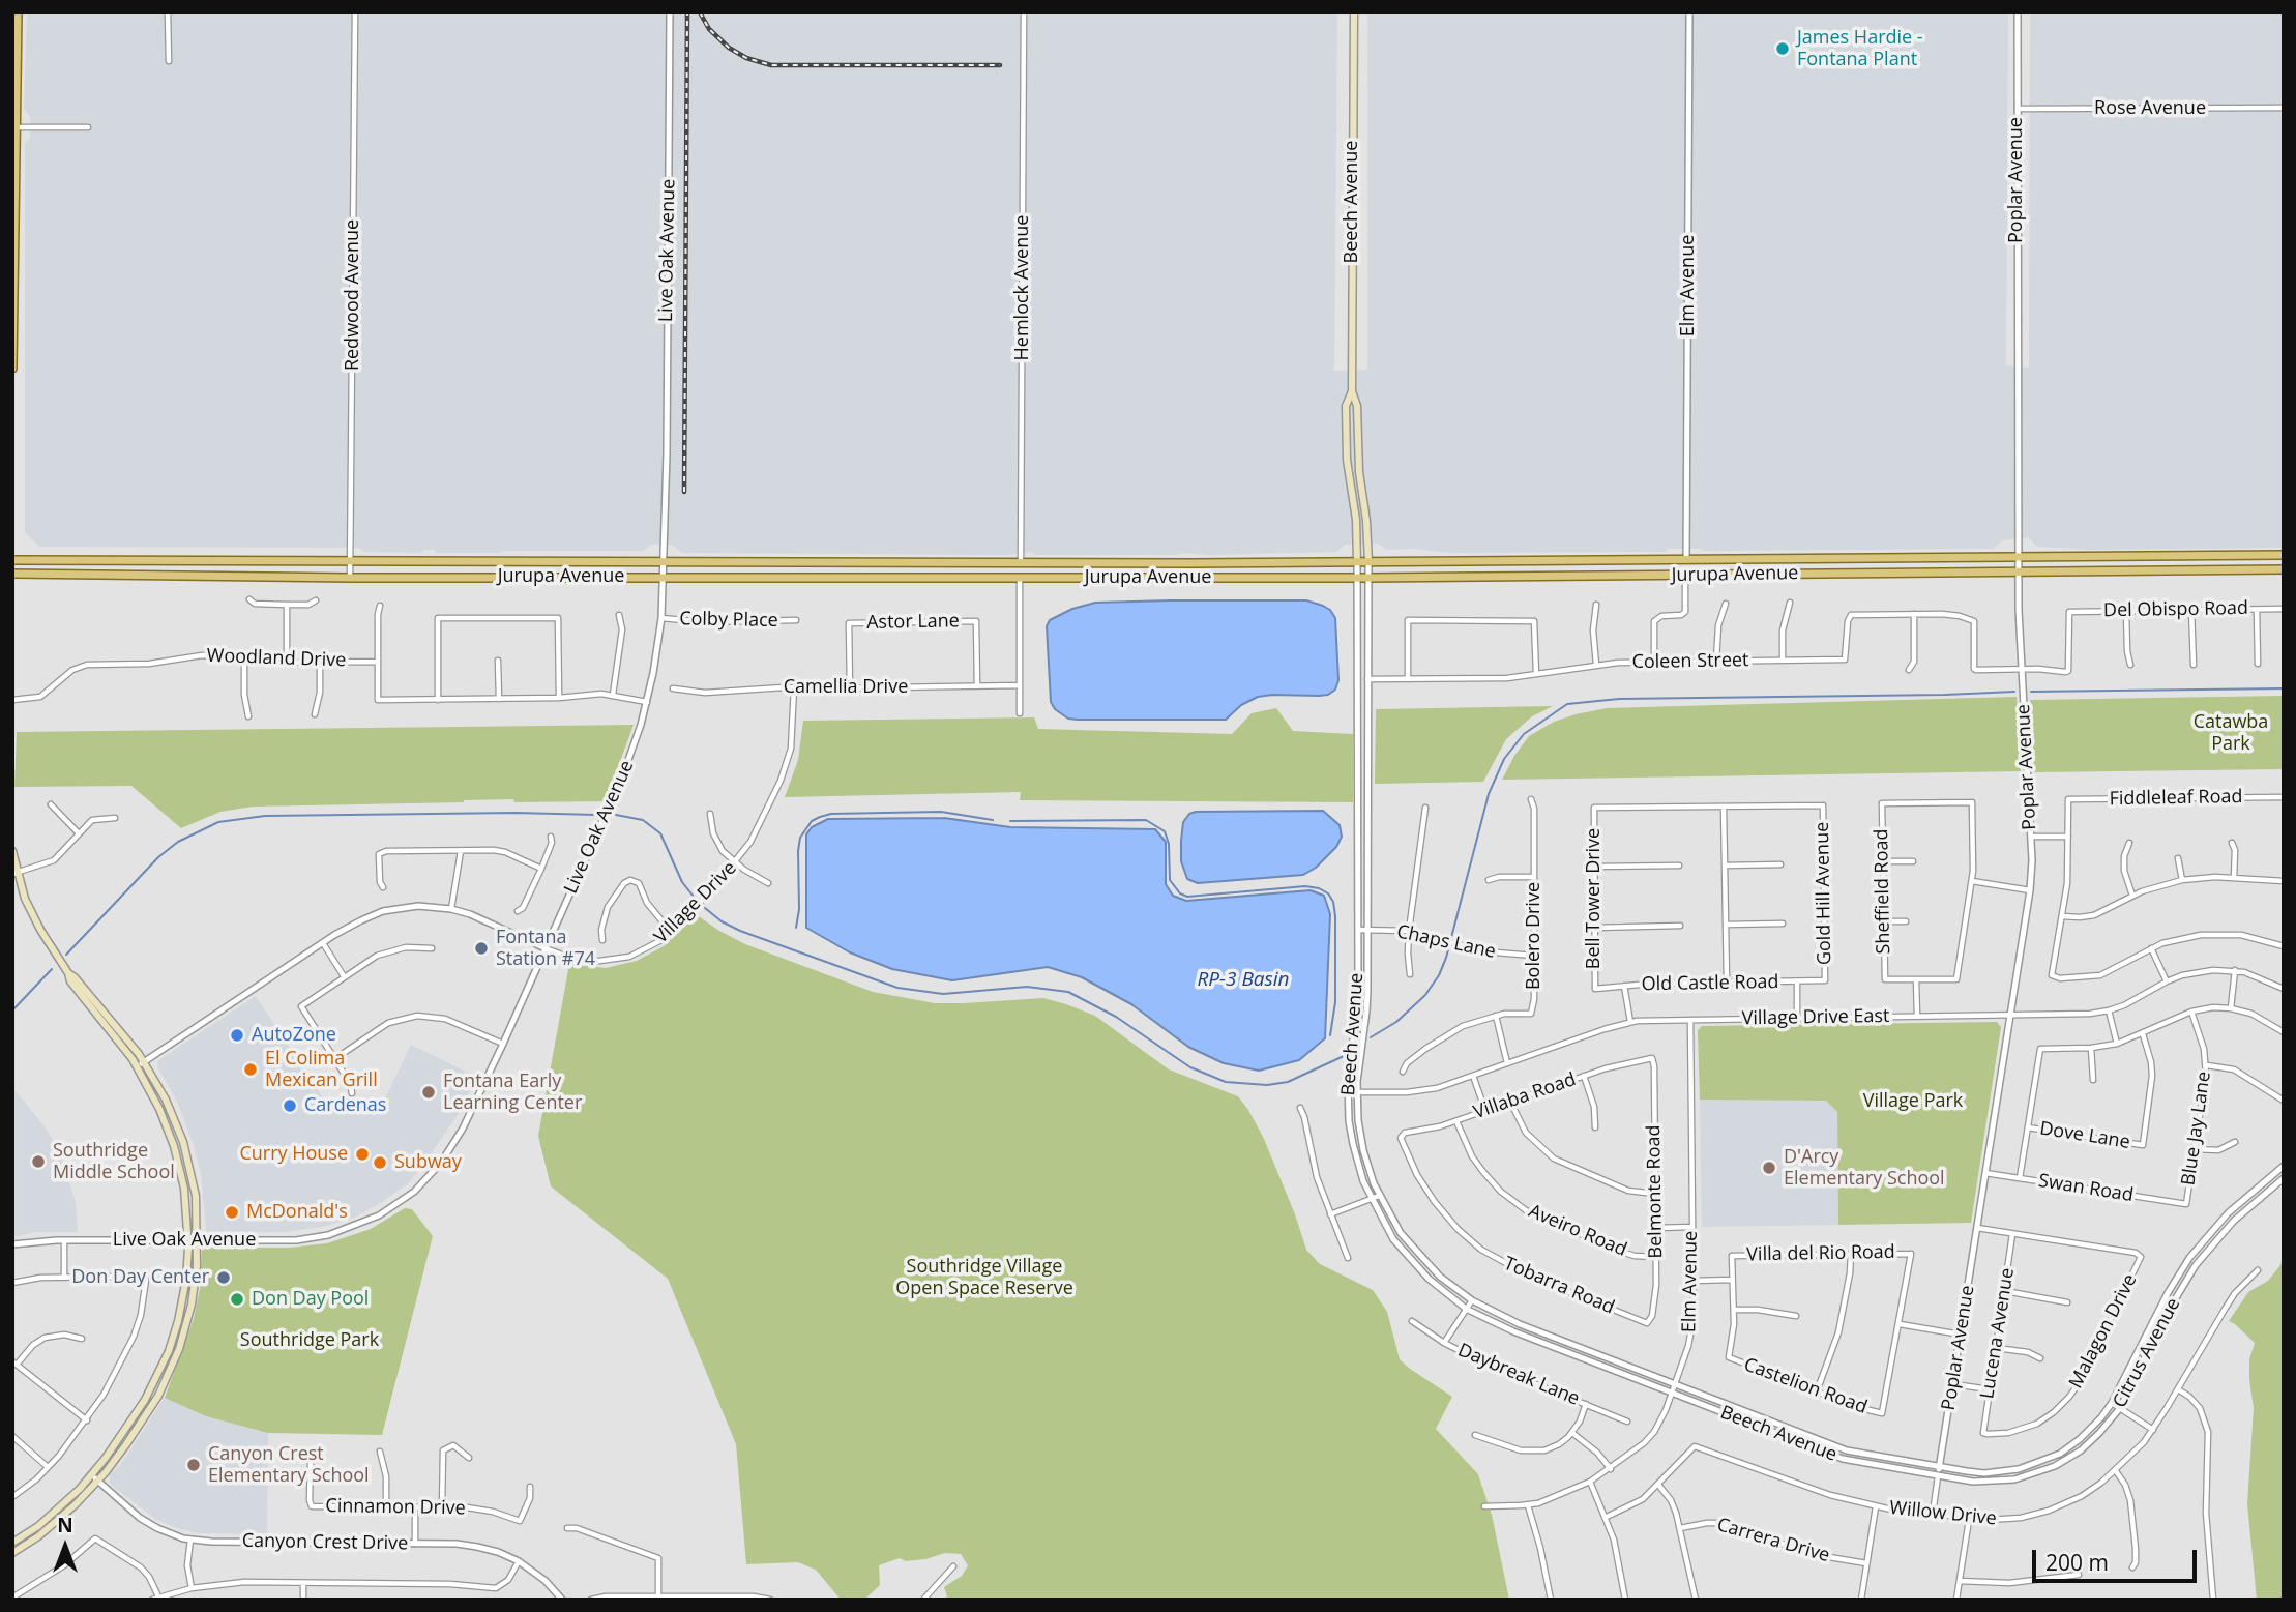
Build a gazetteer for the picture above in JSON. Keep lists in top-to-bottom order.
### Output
{
  "streets": {
    "main road": ["Beech Avenue", "Jurupa Avenue"],
    "street": [
      "Rose Avenue",
      "Poplar Avenue",
      "Live Oak Avenue",
      "Elm Avenue",
      "Hemlock Avenue",
      "Redwood Avenue",
      "Del Obispo Road",
      "Colby Place",
      "Astor Lane",
      "Woodland Drive",
      "Coleen Street",
      "Camellia Drive",
      "Fiddleleaf Road",
      "Sheffield Road",
      "Gold Hill Avenue",
      "Bell Tower Drive",
      "Village Drive",
      "Bolero Drive",
      "Chaps Lane",
      "Old Castle Road",
      "Village Drive East",
      "Villaba Road",
      "Blue Jay Lane",
      "Dove Lane",
      "Swan Road",
      "Belmonte Road",
      "Aveiro Road",
      "Villa del Rio Road",
      "Tobarra Road",
      "Malagon Drive",
      "Lucena Avenue",
      "Citrus Avenue",
      "Daybreak Lane",
      "Castelion Road",
      "Cinnamon Drive",
      "Willow Drive",
      "Carrera Drive",
      "Canyon Crest Drive"
    ]
  },
  "crossings": [
    ["Rose Avenue", "Poplar Avenue"],
    ["Poplar Avenue", "Beech Avenue"],
    ["Poplar Avenue", "Jurupa Avenue"],
    ["Poplar Avenue", "Del Obispo Road"],
    ["Poplar Avenue", "Coleen Street"],
    ["Poplar Avenue", "Village Drive East"],
    ["Poplar Avenue", "Swan Road"],
    ["Poplar Avenue", "Citrus Avenue"],
    ["Poplar Avenue", "Willow Drive"],
    ["Beech Avenue", "Elm Avenue"],
    ["Beech Avenue", "Jurupa Avenue"],
    ["Beech Avenue", "Coleen Street"],
    ["Beech Avenue", "Chaps Lane"],
    ["Beech Avenue", "Village Drive East"],
    ["Beech Avenue", "Citrus Avenue"],
    ["Live Oak Avenue", "Jurupa Avenue"],
    ["Live Oak Avenue", "Colby Place"],
    ["Live Oak Avenue", "Village Drive"],
    ["Elm Avenue", "Jurupa Avenue"],
    ["Elm Avenue", "Village Drive East"],
    ["Hemlock Avenue", "Jurupa Avenue"],
    ["Redwood Avenue", "Jurupa Avenue"],
    ["Del Obispo Road", "Coleen Street"],
    ["Astor Lane", "Camellia Drive"],
    ["Camellia Drive", "Village Drive"],
    ["Gold Hill Avenue", "Bell Tower Drive"],
    ["Gold Hill Avenue", "Old Castle Road"],
    ["Bell Tower Drive", "Old Castle Road"],
    ["Bell Tower Drive", "Village Drive East"],
    ["Bolero Drive", "Chaps Lane"],
    ["Villaba Road", "Belmonte Road"],
    ["Villaba Road", "Aveiro Road"],
    ["Villaba Road", "Tobarra Road"],
    ["Blue Jay Lane", "Swan Road"],
    ["Belmonte Road", "Aveiro Road"],
    ["Belmonte Road", "Tobarra Road"],
    ["Villa del Rio Road", "Castelion Road"],
    ["Malagon Drive", "Lucena Avenue"]
  ],
  "water": ["RP-3 Basin"],
  "parks": [
    "Catawba Park",
    "Village Park",
    "Southridge Village Open Space Reserve",
    "Southridge Park"
  ],
  "places": [
    "James Hardie - Fontana Plant",
    "Fontana Station #74",
    "AutoZone",
    "El Colima Mexican Grill",
    "Fontana Early Learning Center",
    "Cardenas",
    "Curry House",
    "Southridge Middle School",
    "Subway",
    "D'Arcy Elementary School",
    "McDonald's",
    "Don Day Center",
    "Don Day Pool",
    "Canyon Crest Elementary School"
  ],
  "scale_bar": "200 m",
  "north": "top"
}
